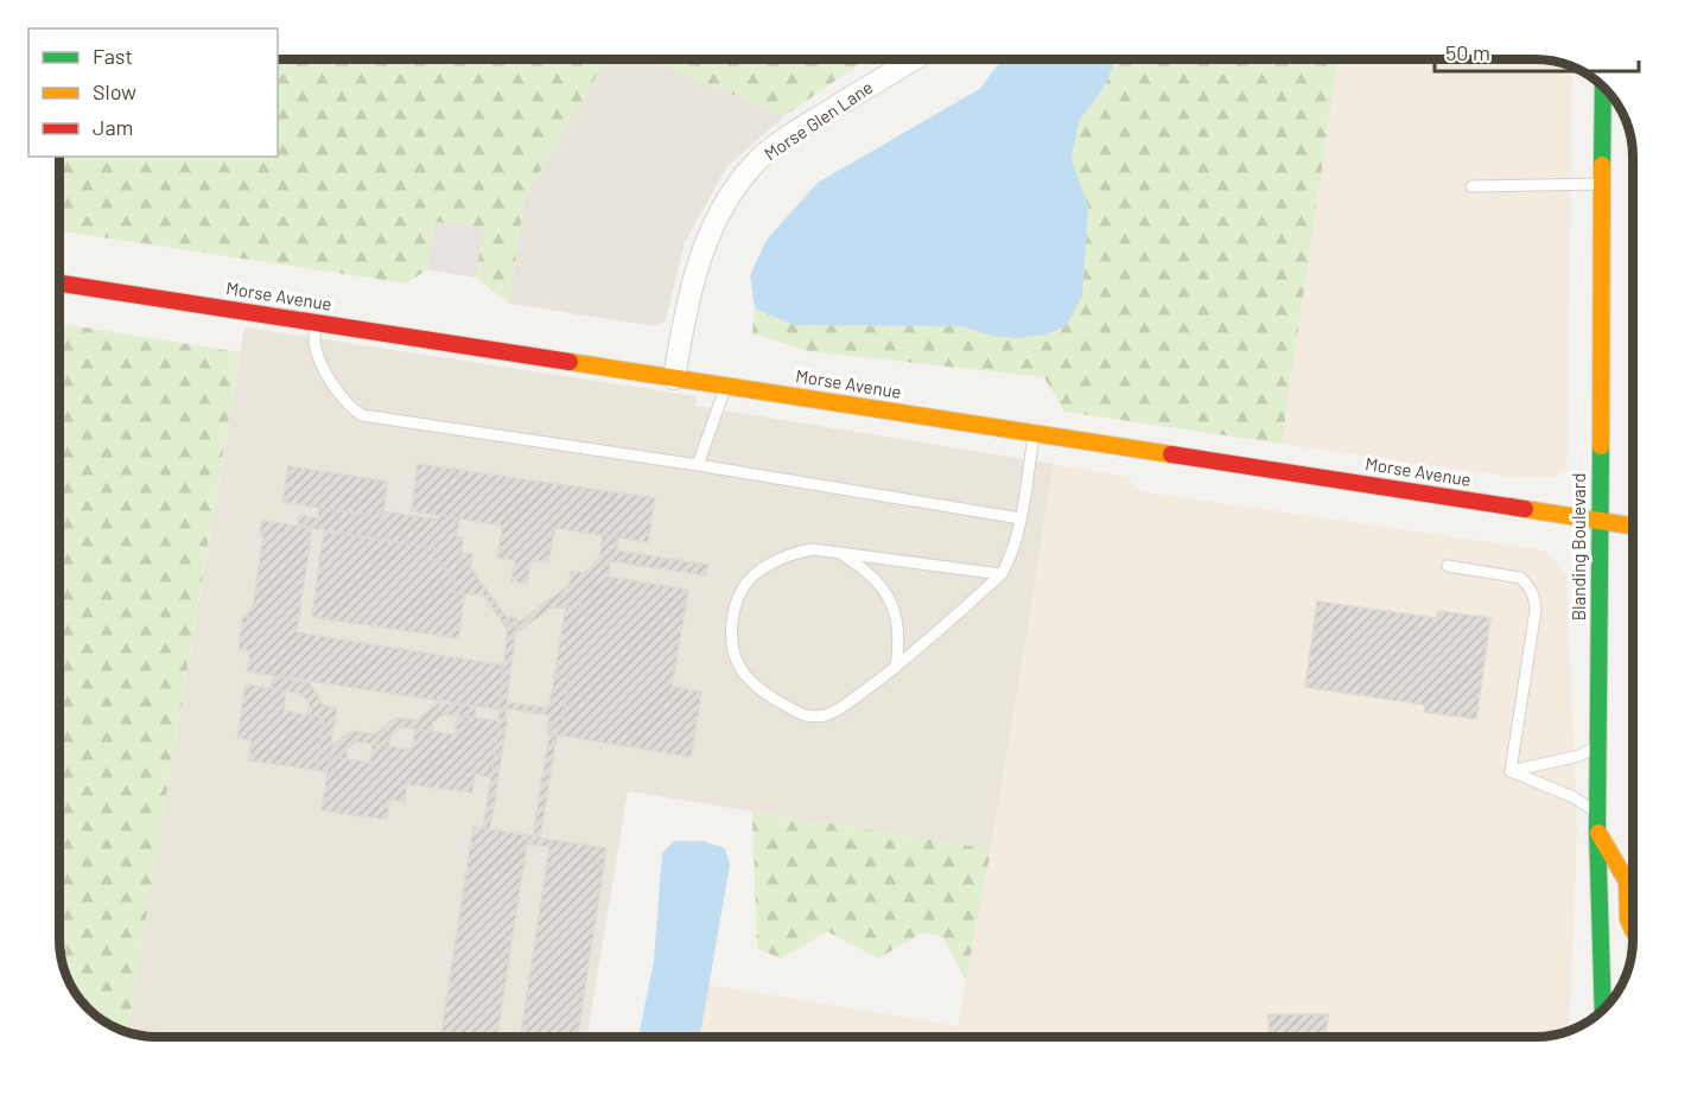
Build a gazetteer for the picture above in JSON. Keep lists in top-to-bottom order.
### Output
{
  "streets": {
    "street": ["Morse Glen Lane", "Morse Avenue", "Blanding Boulevard"]
  },
  "crossings": [
    ["Morse Glen Lane", "Morse Avenue"],
    ["Morse Avenue", "Blanding Boulevard"]
  ],
  "legend": ["Fast", "Slow", "Jam"],
  "scale_bar": "50 m"
}
